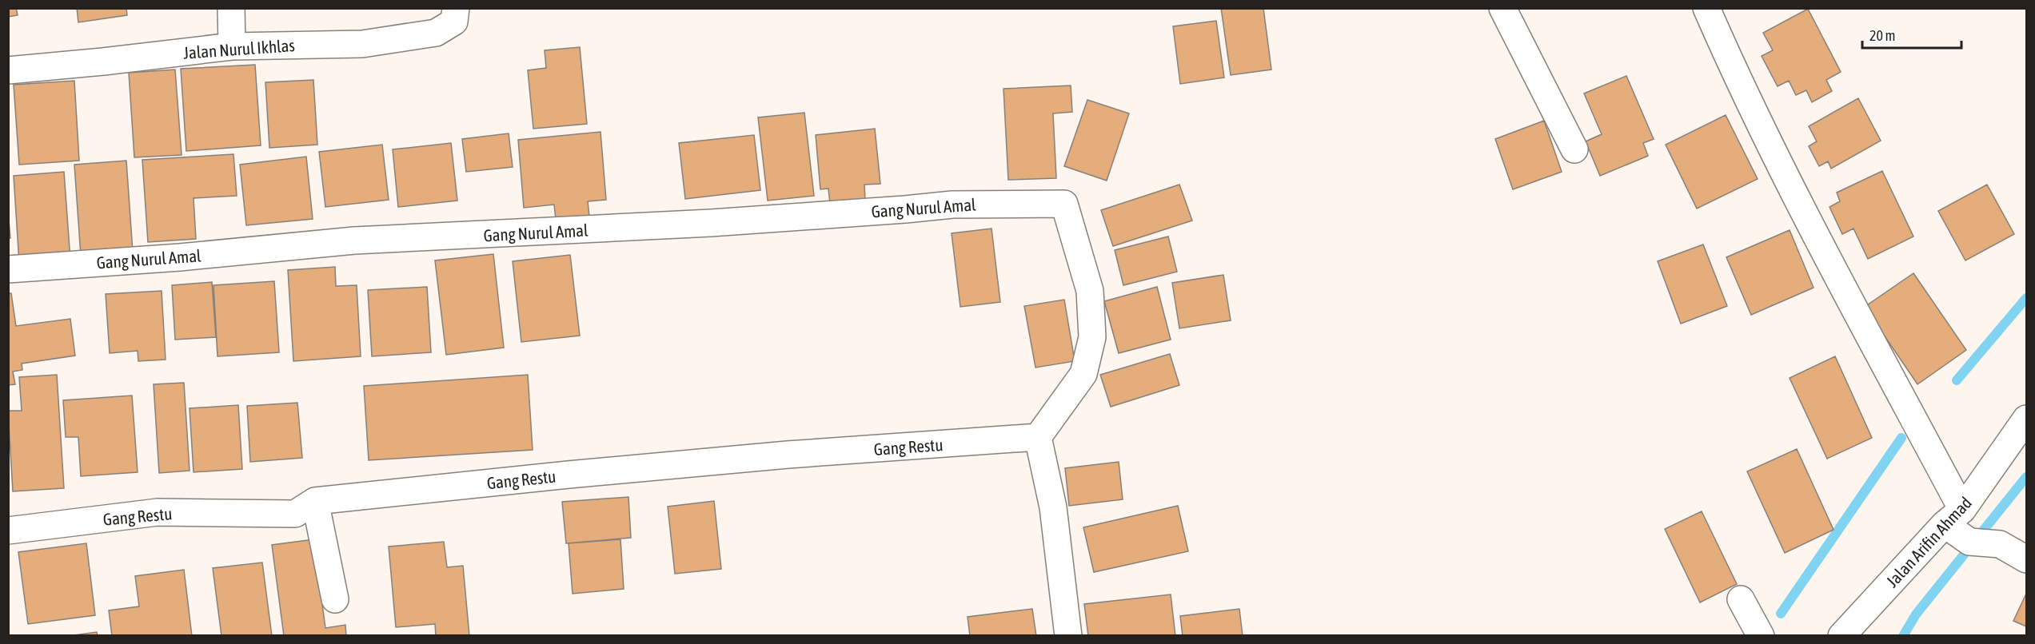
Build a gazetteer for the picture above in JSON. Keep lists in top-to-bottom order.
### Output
{
  "streets": {
    "street": [
      "Jalan Nurul Ikhlas",
      "Gang Nurul Amal",
      "Gang Restu",
      "Jalan Arifin Ahmad"
    ]
  },
  "crossings": [
    ["Gang Nurul Amal", "Gang Restu"]
  ],
  "scale_bar": "20 m"
}
